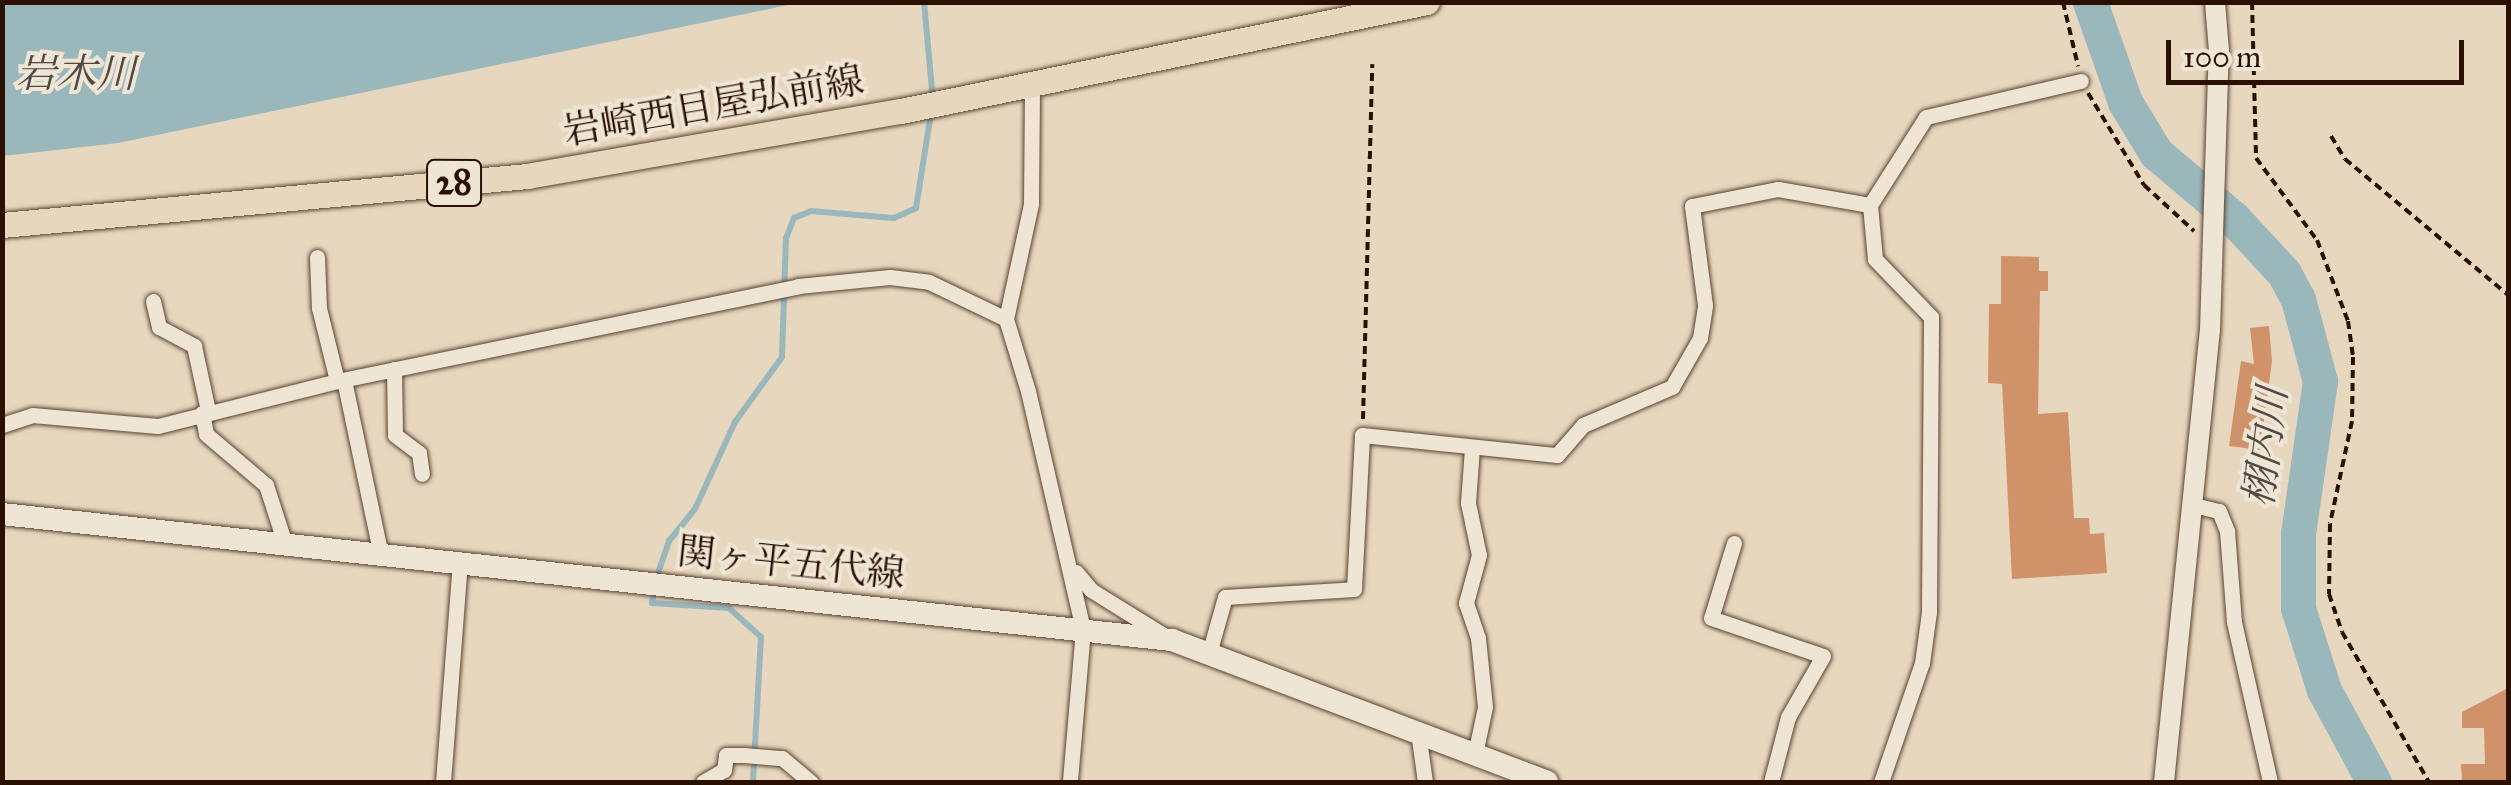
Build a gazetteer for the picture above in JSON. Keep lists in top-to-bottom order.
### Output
{
  "streets": {
    "main road": ["岩崎西目屋弘前線", "28", "関ヶ平五代線"]
  },
  "water": ["岩木川", "栩内川"],
  "scale_bar": "100 m"
}
